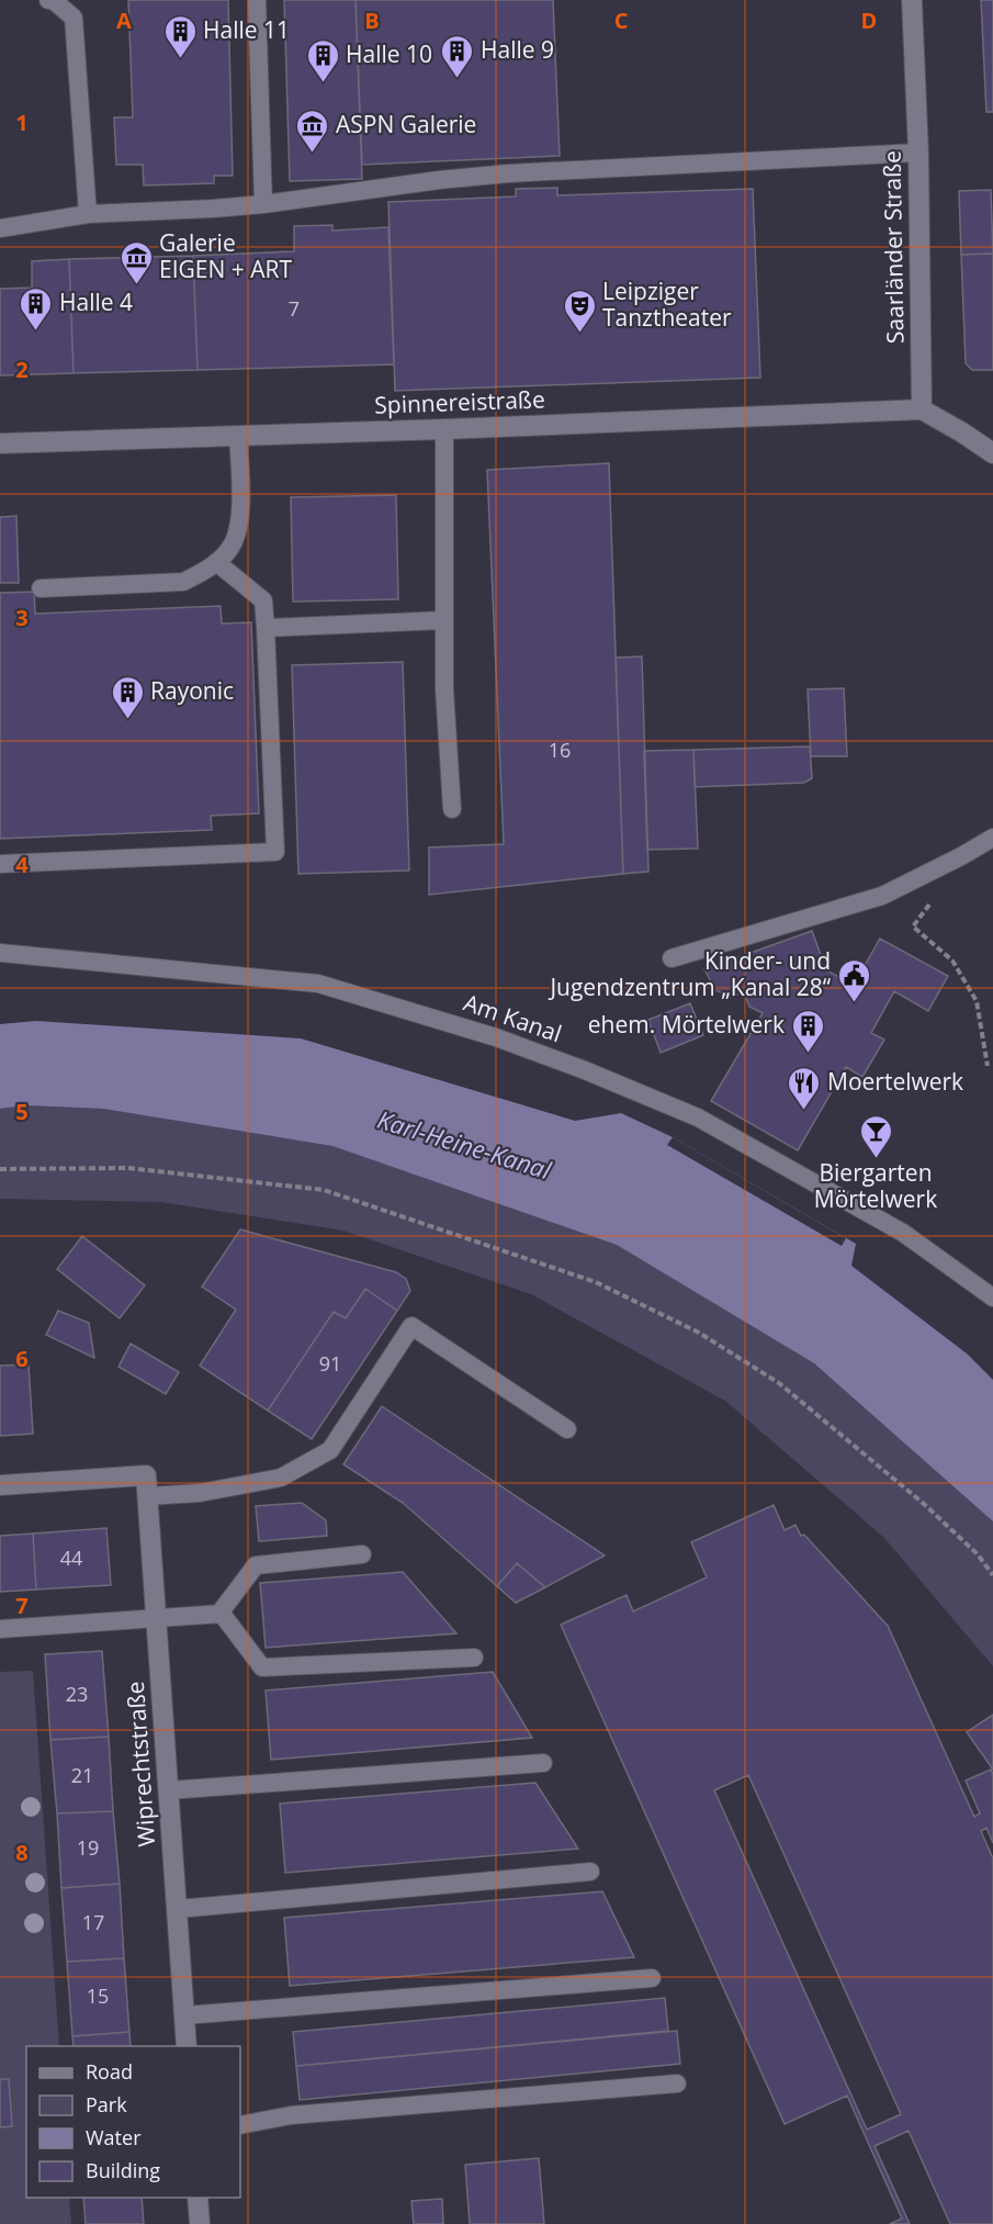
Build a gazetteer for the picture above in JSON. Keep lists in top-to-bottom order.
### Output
{
  "streets": {
    "street": ["Saarländer Straße", "Spinnereistraße", "Wiprechtstraße"],
    "lane": ["Am Kanal"]
  },
  "crossings": [
    ["Saarländer Straße", "Spinnereistraße"]
  ],
  "water": ["Karl-Heine-Kanal"],
  "places": {
    "building": [
      "Halle 11",
      "Halle 9",
      "Halle 10",
      "Halle 4",
      "Rayonic",
      "ehem. Mörtelwerk"
    ],
    "museum": ["ASPN Galerie", "Galerie EIGEN + ART"],
    "theatre": ["Leipziger Tanztheater"],
    "public building": ["Kinder- und Jugendzentrum „Kanal 28“"],
    "restaurant": ["Moertelwerk"],
    "bar": ["Biergarten Mörtelwerk"]
  },
  "house_numbers": [
    "7",
    "16",
    "91",
    "44",
    "23",
    "21",
    "19",
    "17",
    "15"
  ],
  "legend": [
    "Road",
    "Park",
    "Water",
    "Building"
  ],
  "grid": {
    "columns": [
      "A",
      "B",
      "C",
      "D"
    ],
    "rows": [
      "1",
      "2",
      "3",
      "4",
      "5",
      "6",
      "7",
      "8"
    ]
  }
}
